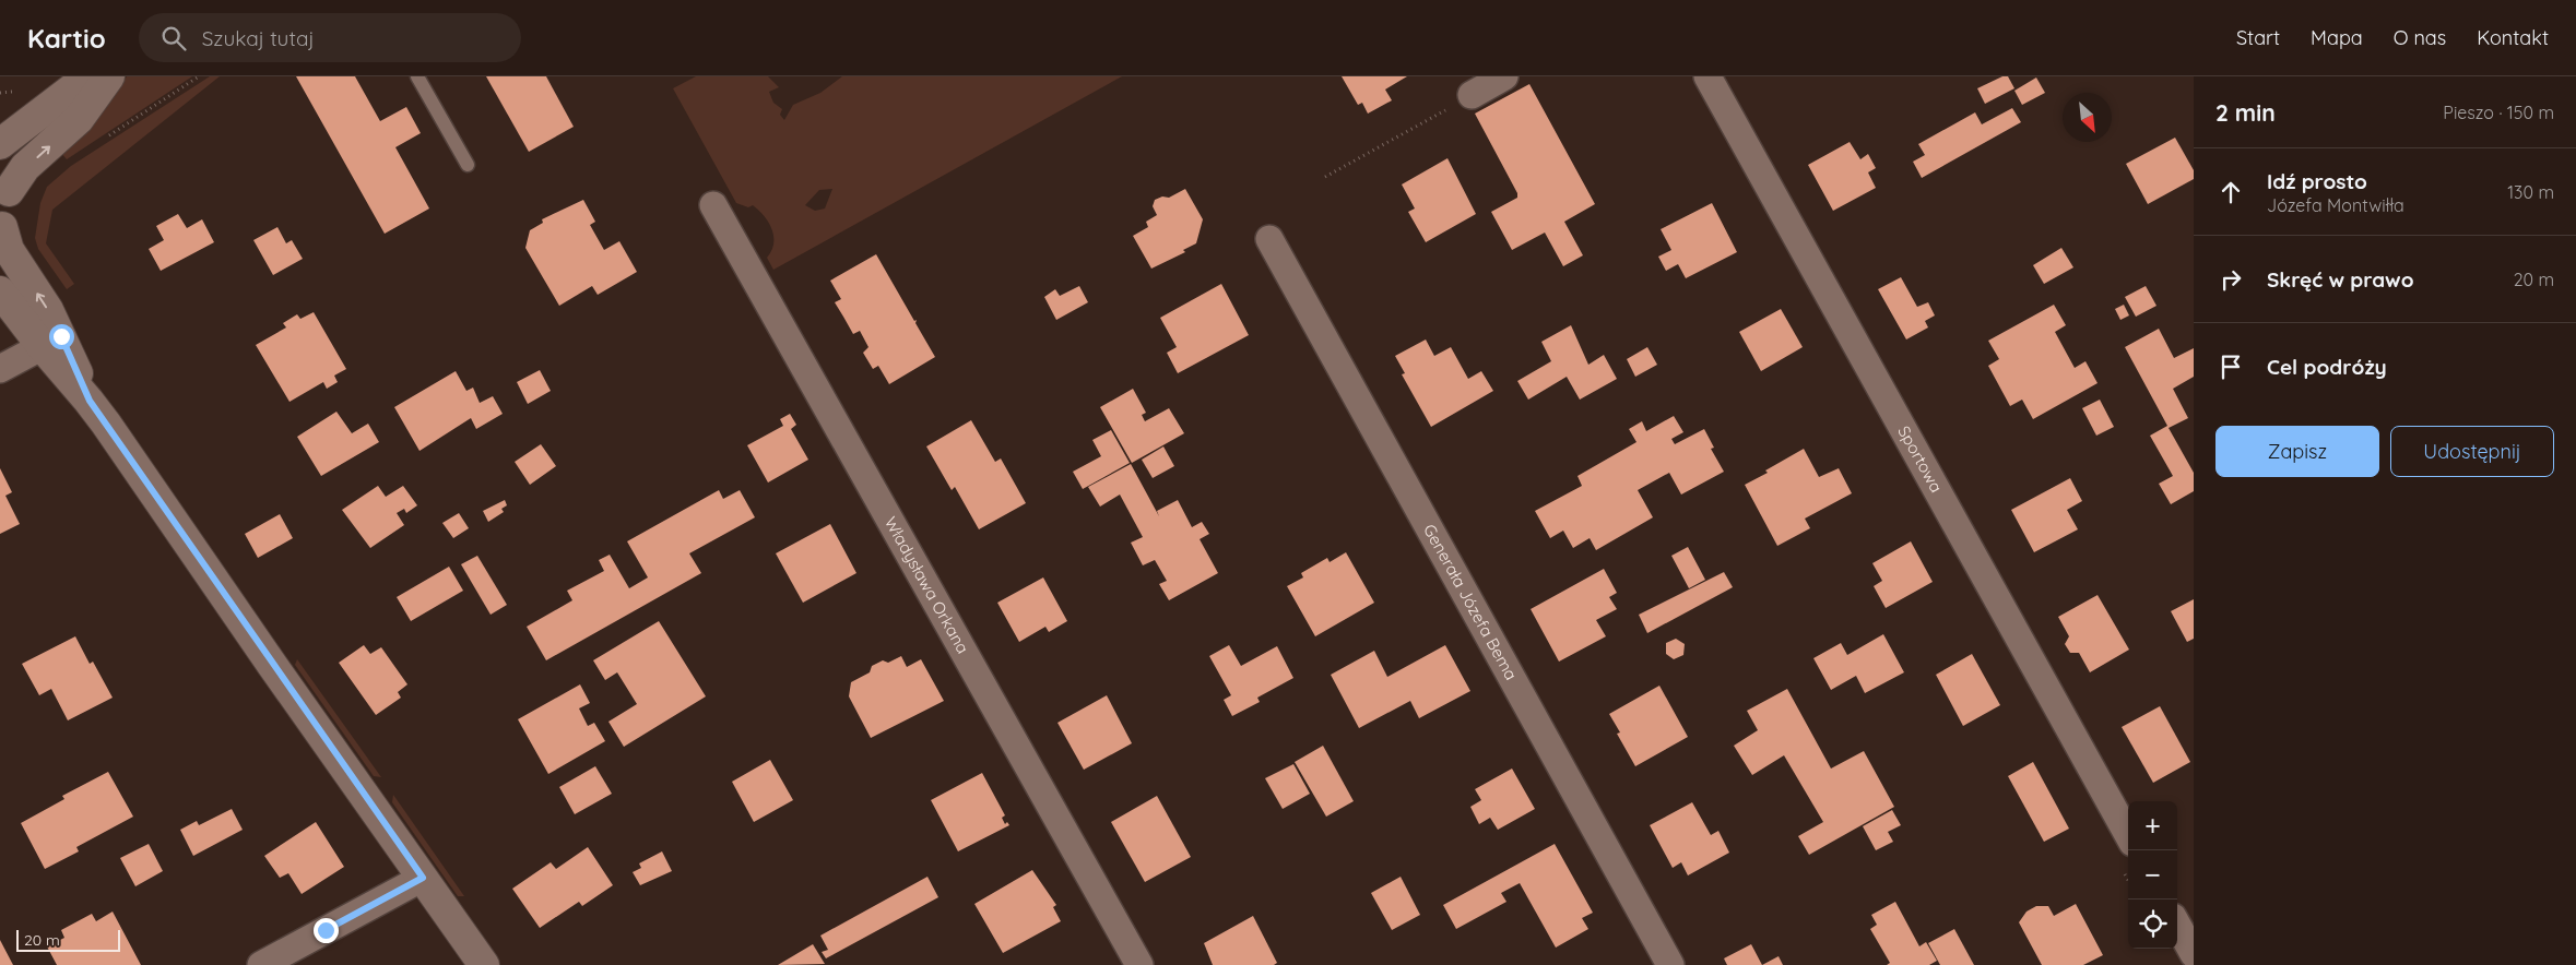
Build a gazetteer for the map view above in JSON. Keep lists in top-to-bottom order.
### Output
{
  "streets": {
    "street": ["Sportowa", "Władysława Orkana", "Generała Józefa Bema"]
  },
  "scale_bar": "20 m",
  "north": "bottom right",
  "page": {
    "header": "Kartio",
    "search": "Szukaj tutaj",
    "nav": [
      "Start",
      "Mapa",
      "O nas",
      "Kontakt"
    ],
    "heading": ["2 min", "Pieszo · 150 m"],
    "list": [
      ["Idź prosto", "Józefa Montwiłła", "130 m"],
      ["Skręć w prawo", "20 m"],
      "Cel podróży"
    ],
    "buttons": ["Zapisz", "Udostępnij"],
    "map_buttons": ["+", "−"],
    "scale": "20 m"
  }
}
